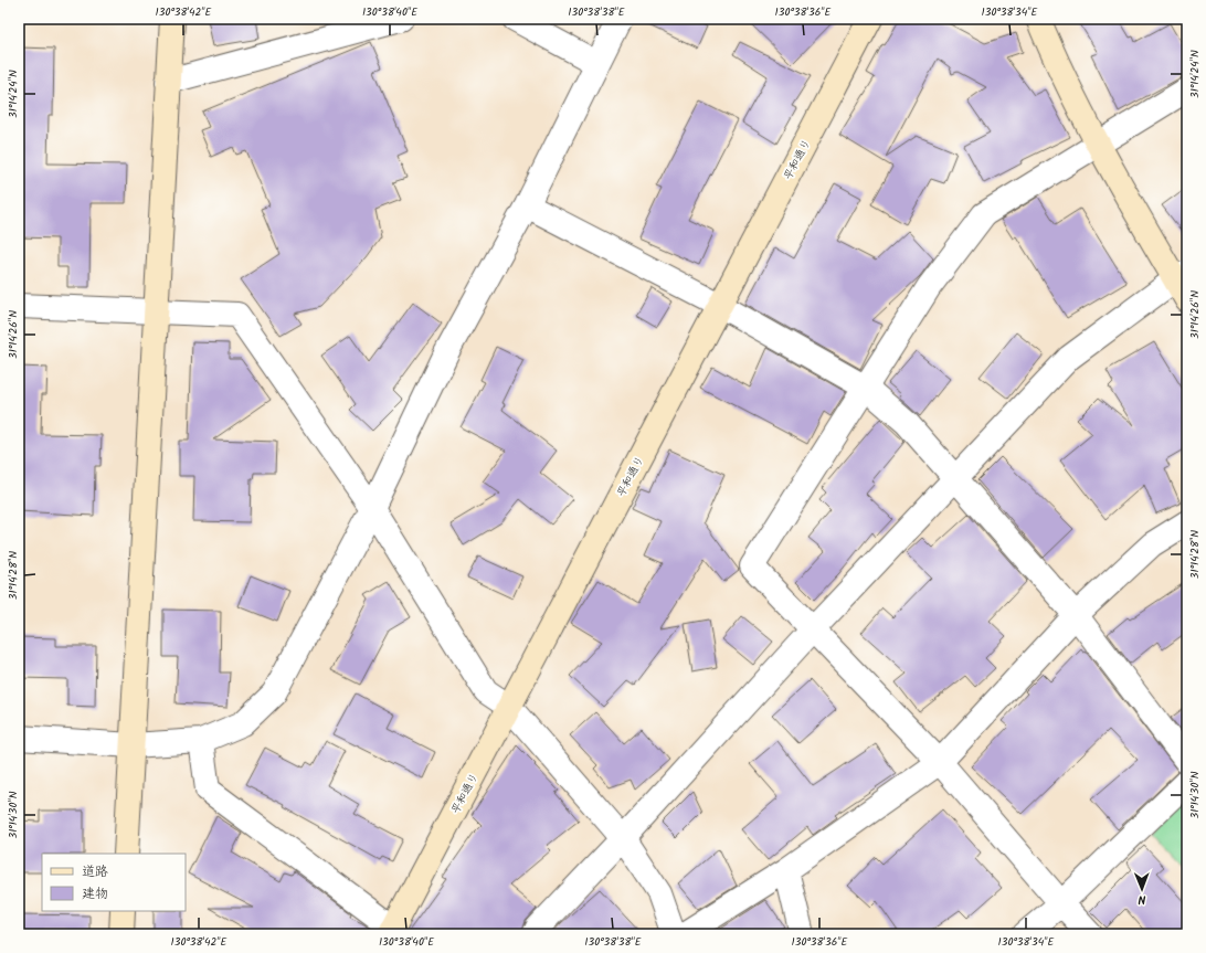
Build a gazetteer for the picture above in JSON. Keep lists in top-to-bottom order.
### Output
{
  "streets": {
    "street": ["平和通り"]
  },
  "legend": ["道路", "建物"],
  "north": "bottom",
  "coordinates": [
    "130°38'42\"E",
    "130°38'40\"E",
    "130°38'38\"E",
    "130°38'36\"E",
    "130°38'34\"E",
    "31°14'24\"N",
    "31°14'26\"N",
    "31°14'28\"N",
    "31°14'30\"N"
  ]
}
